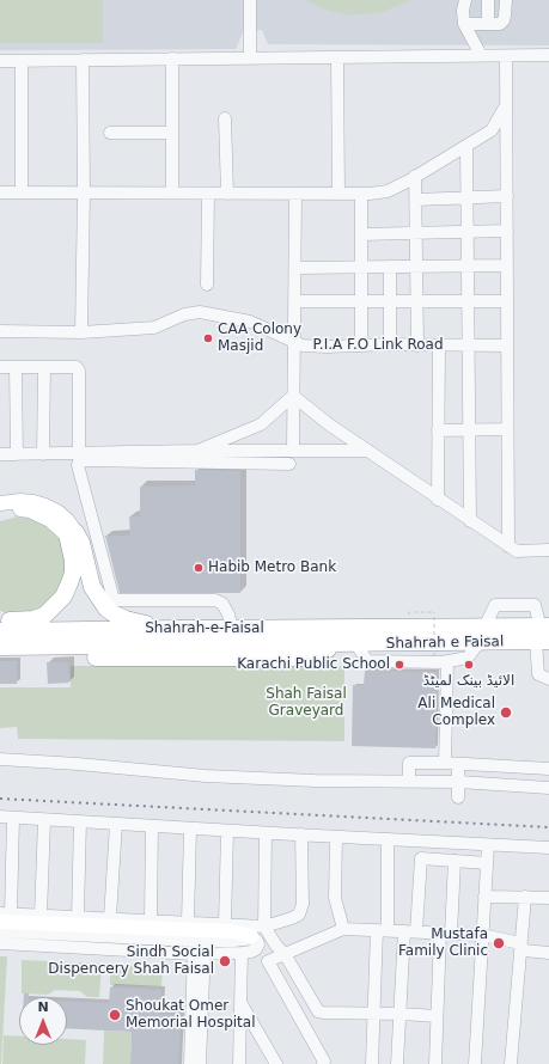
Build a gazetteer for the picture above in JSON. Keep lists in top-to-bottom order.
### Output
{
  "streets": {
    "highway": ["Shahrah-e-Faisal", "Shahrah e Faisal"],
    "street": ["P.I.A F.O Link Road"]
  },
  "crossings": [
    ["Shahrah-e-Faisal", "Shahrah e Faisal"]
  ],
  "parks": ["Shah Faisal Graveyard"],
  "places": [
    "CAA Colony Masjid",
    "Habib Metro Bank",
    "Karachi Public School",
    "الائیڈ بینک لمیٹڈ",
    "Ali Medical Complex",
    "Mustafa Family Clinic",
    "Sindh Social Dispencery Shah Faisal",
    "Shoukat Omer Memorial Hospital"
  ],
  "north": "top"
}
